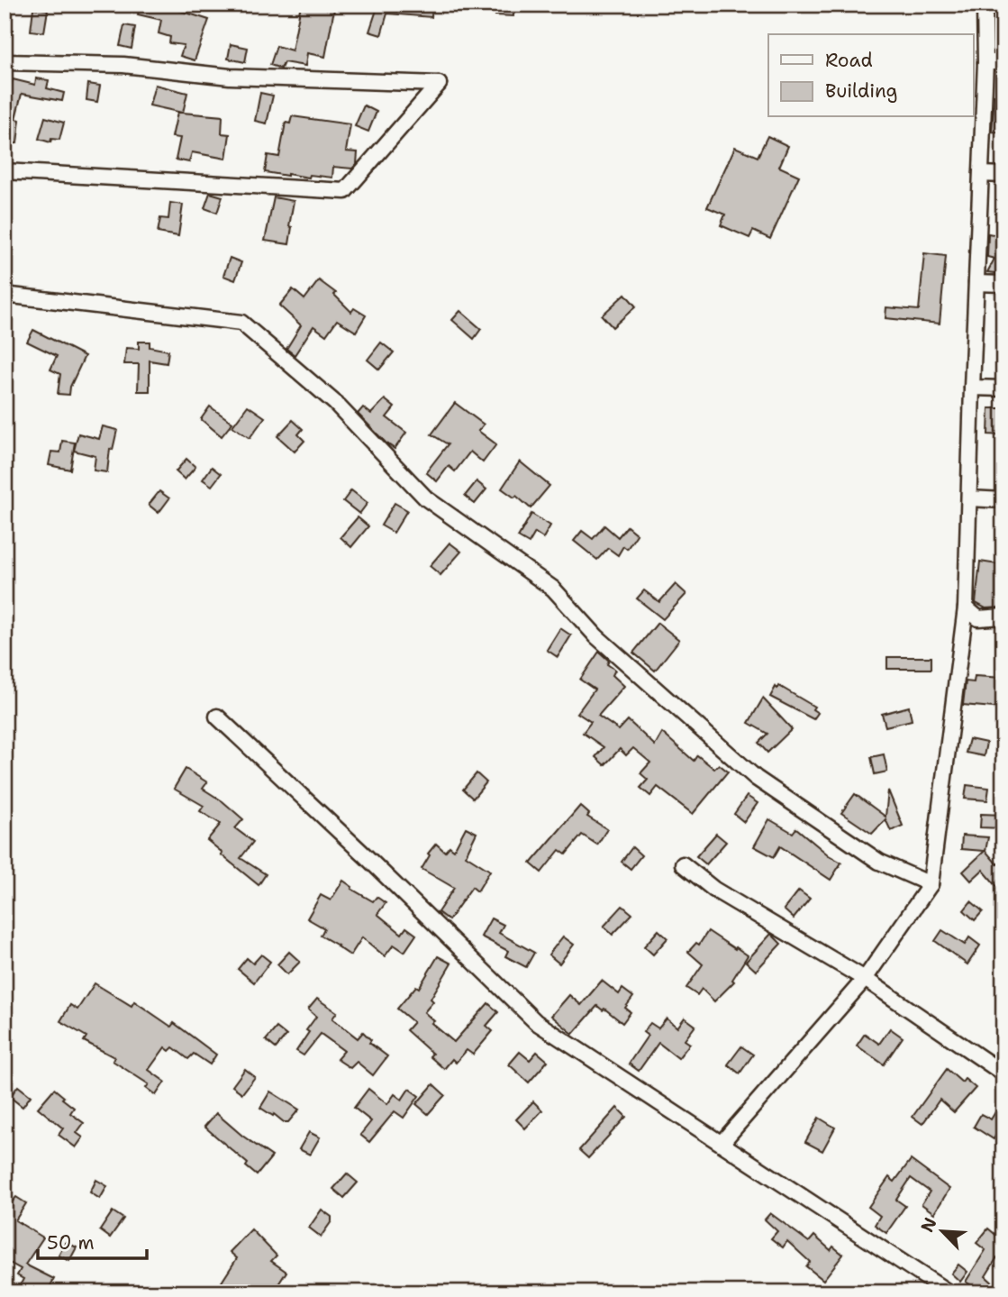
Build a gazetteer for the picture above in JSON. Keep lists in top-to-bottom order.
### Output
{
  "legend": ["Road", "Building"],
  "scale_bar": "50 m",
  "north": "top left"
}
